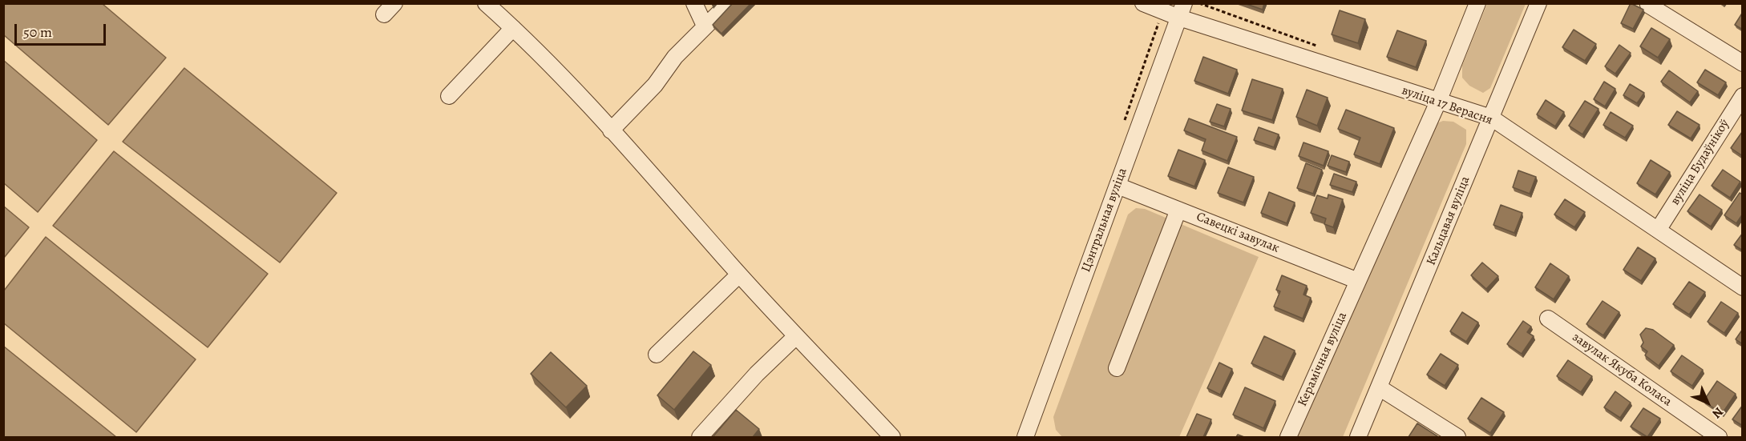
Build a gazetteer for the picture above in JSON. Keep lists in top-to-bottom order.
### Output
{
  "streets": {
    "street": [
      "вуліца 17 Верасня",
      "вуліца Будаўнікоў",
      "Цэнтральная вуліца",
      "Кальцавая вуліца",
      "Савецкі завулак",
      "Керамічная вуліца",
      "завулак Якуба Коласа"
    ]
  },
  "crossings": [
    ["вуліца 17 Верасня", "вуліца Будаўнікоў"],
    ["вуліца 17 Верасня", "Цэнтральная вуліца"],
    ["вуліца 17 Верасня", "Кальцавая вуліца"],
    ["вуліца 17 Верасня", "Керамічная вуліца"],
    ["Цэнтральная вуліца", "Савецкі завулак"],
    ["Савецкі завулак", "Керамічная вуліца"]
  ],
  "scale_bar": "50 m",
  "north": "bottom right"
}
